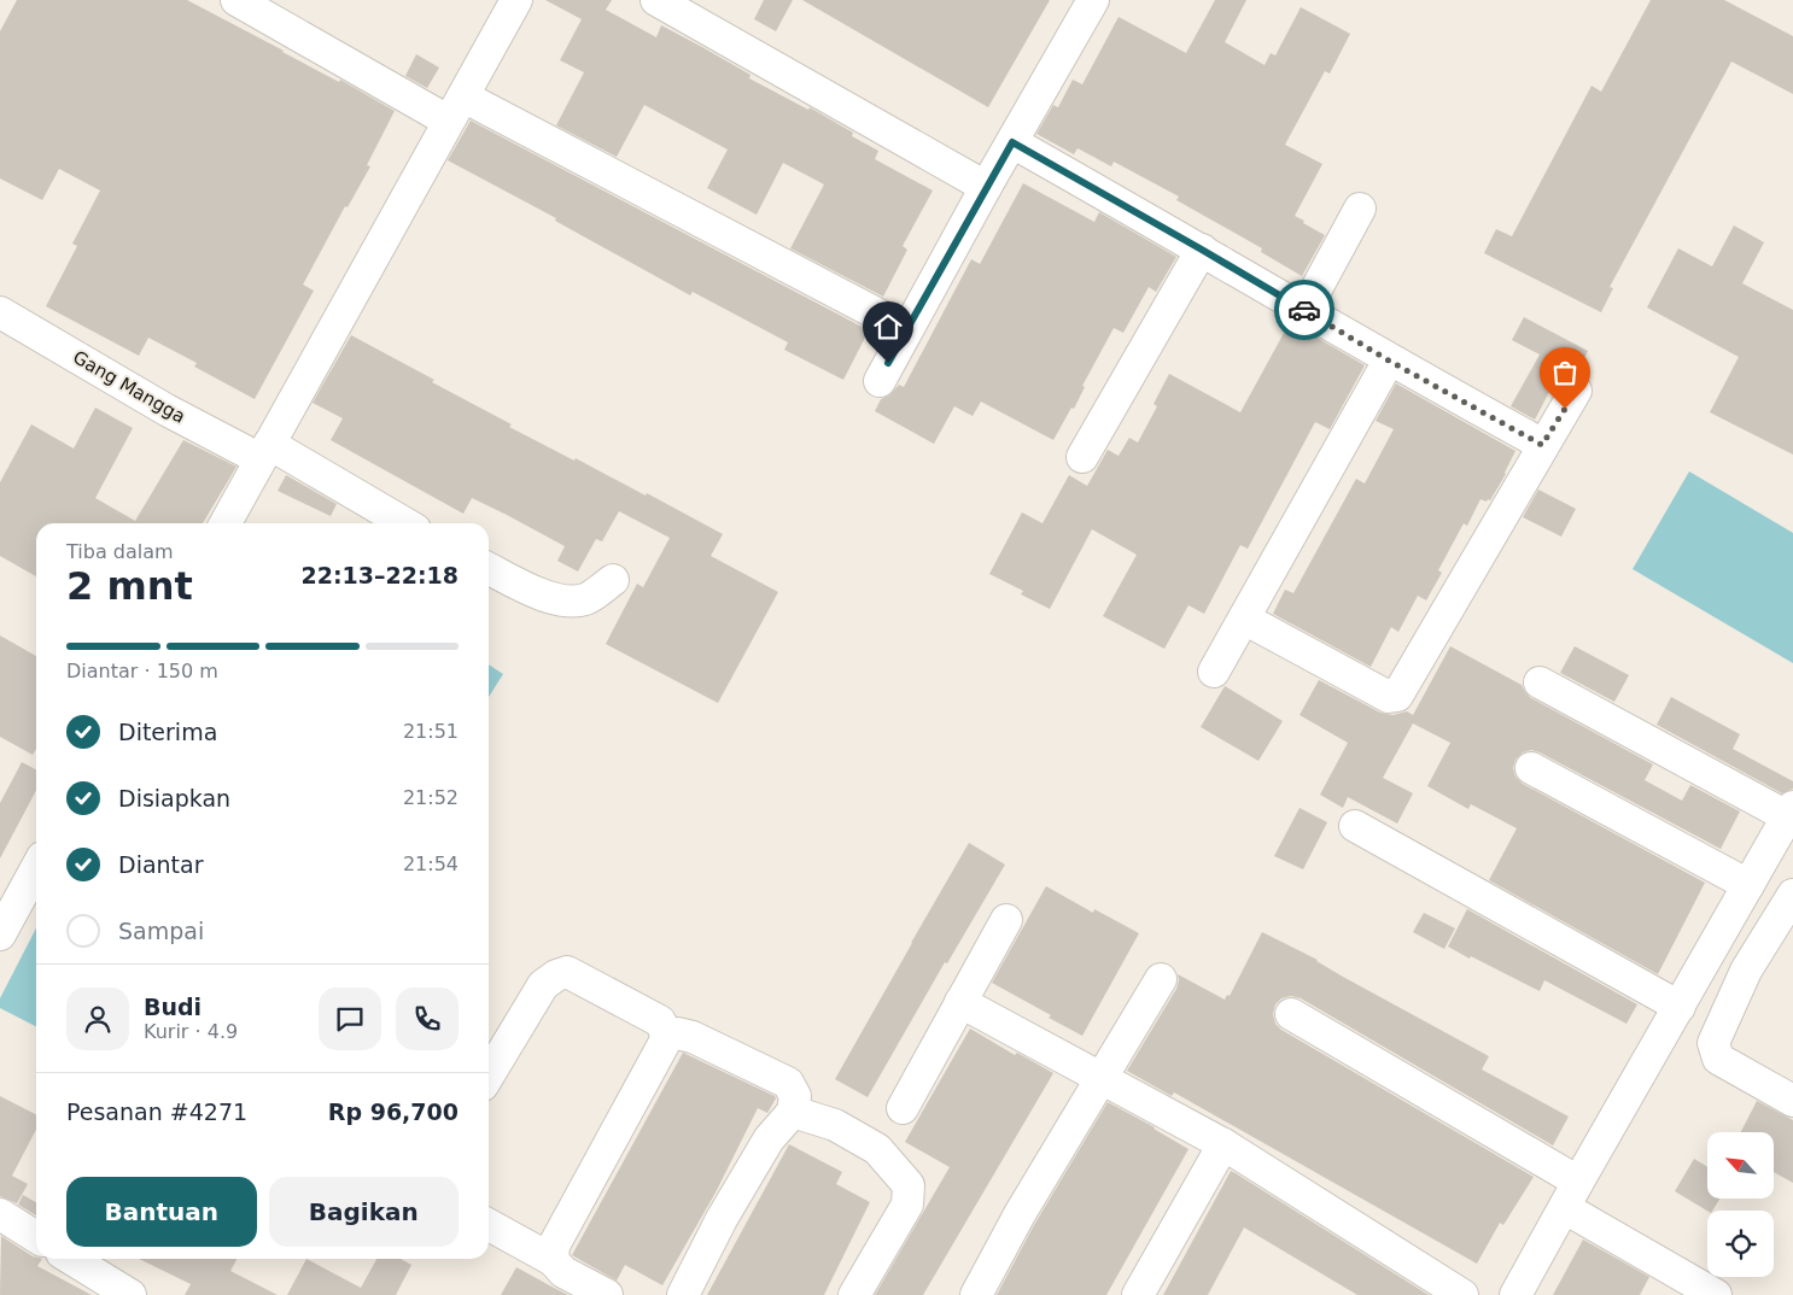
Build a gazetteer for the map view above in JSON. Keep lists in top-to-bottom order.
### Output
{
  "streets": {
    "street": ["Gang Mangga"]
  },
  "north": "top left",
  "page": {
    "heading": ["2 mnt", "Tiba dalam", "22:13–22:18"],
    "panel": [
      "Budi",
      "Kurir · 4.9",
      "Pesanan #4271",
      "Rp 96,700"
    ],
    "bar": "Diantar · 150 m",
    "list": [
      ["Diterima", "21:51"],
      ["Disiapkan", "21:52"],
      ["Diantar", "21:54"],
      "Sampai"
    ],
    "buttons": ["Bantuan", "Bagikan"]
  }
}
